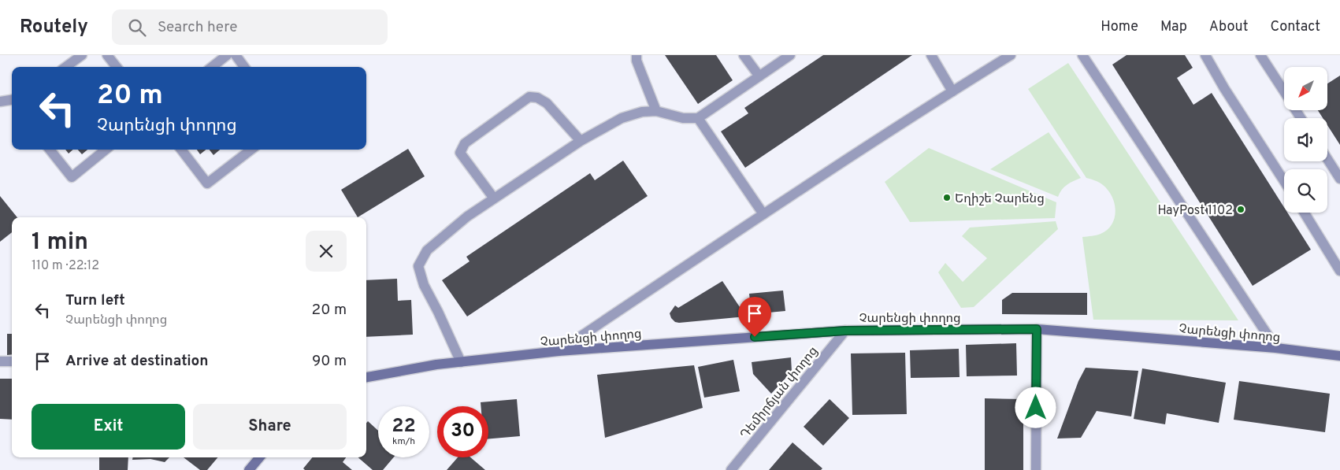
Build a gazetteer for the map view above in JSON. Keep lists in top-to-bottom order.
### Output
{
  "streets": {
    "main road": ["Չարենցի փողոց"],
    "street": ["Դեմիրճյան փողոց"]
  },
  "crossings": [
    ["Չարենցի փողոց", "Դեմիրճյան փողոց"]
  ],
  "places": ["Եղիշե Չարենց", "HayPost 1102"],
  "north": "bottom left",
  "page": {
    "header": "Routely",
    "search": "Search here",
    "nav": [
      "Home",
      "Map",
      "About",
      "Contact"
    ],
    "turn": ["20 m", "Չարենցի փողոց"],
    "heading": ["1 min", "110 m · 22:12"],
    "list": [
      {
        "name": "Turn left",
        "note": "Չարենցի փողոց",
        "value": "20 m"
      },
      {
        "name": "Arrive at destination",
        "value": "90 m"
      }
    ],
    "buttons": ["Exit", "Share"],
    "speed": "22 km/h",
    "limit": "30"
  }
}
